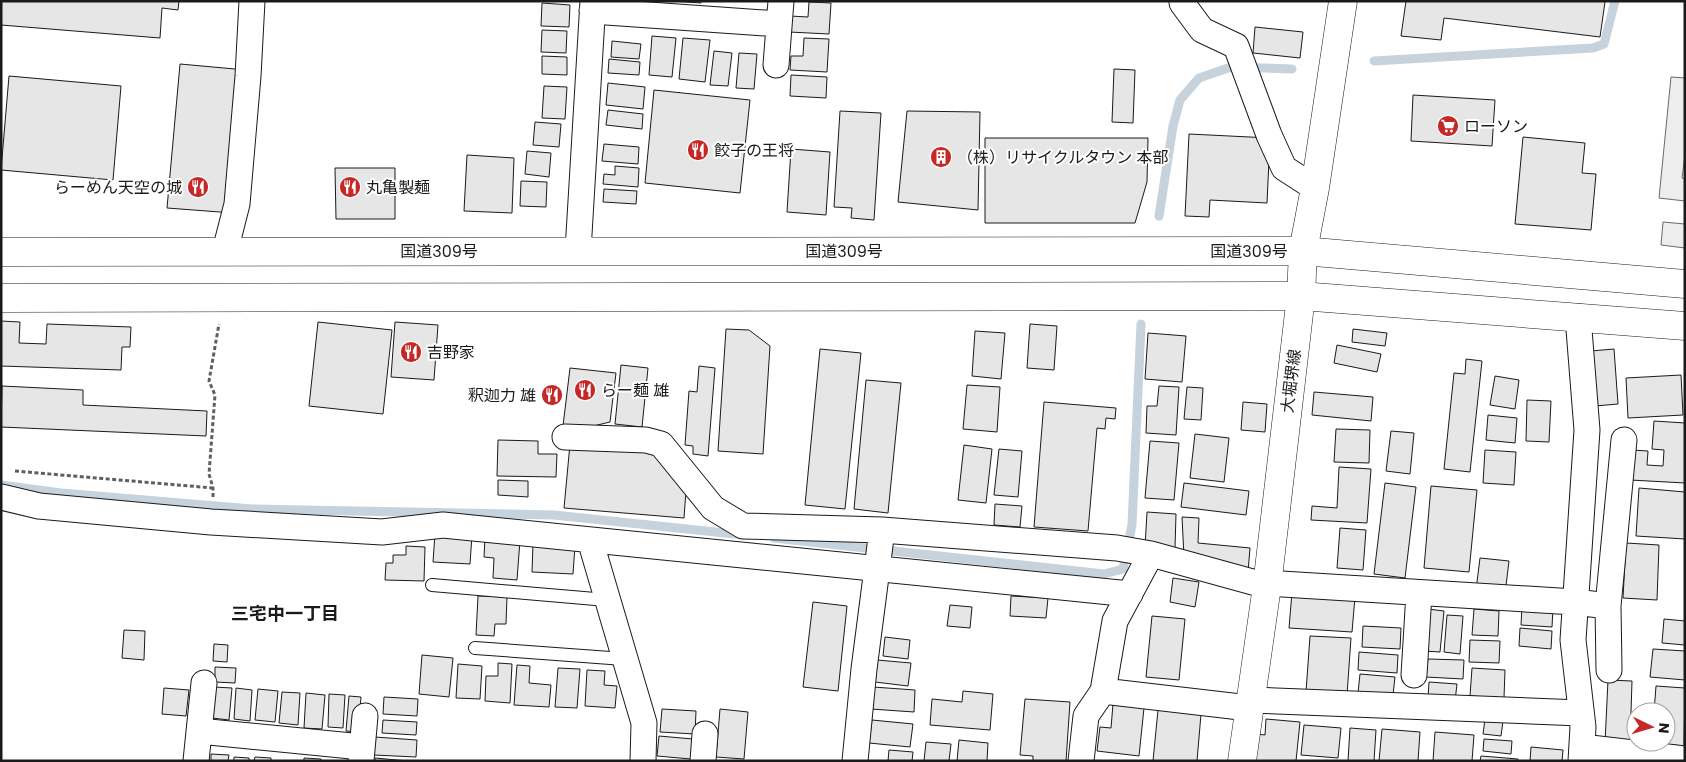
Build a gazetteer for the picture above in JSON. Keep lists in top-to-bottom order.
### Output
{
  "streets": {
    "main road": ["国道309号", "大堀堺線"]
  },
  "crossings": [
    ["国道309号", "大堀堺線"]
  ],
  "districts": ["三宅中一丁目"],
  "places": {
    "supermarket": ["ローソン"],
    "restaurant": [
      "餃子の王将",
      "らーめん天空の城",
      "丸亀製麺",
      "吉野家",
      "らー麺 雄",
      "釈迦力 雄"
    ],
    "building": ["（株）リサイクルタウン 本部"]
  },
  "north": "right"
}
